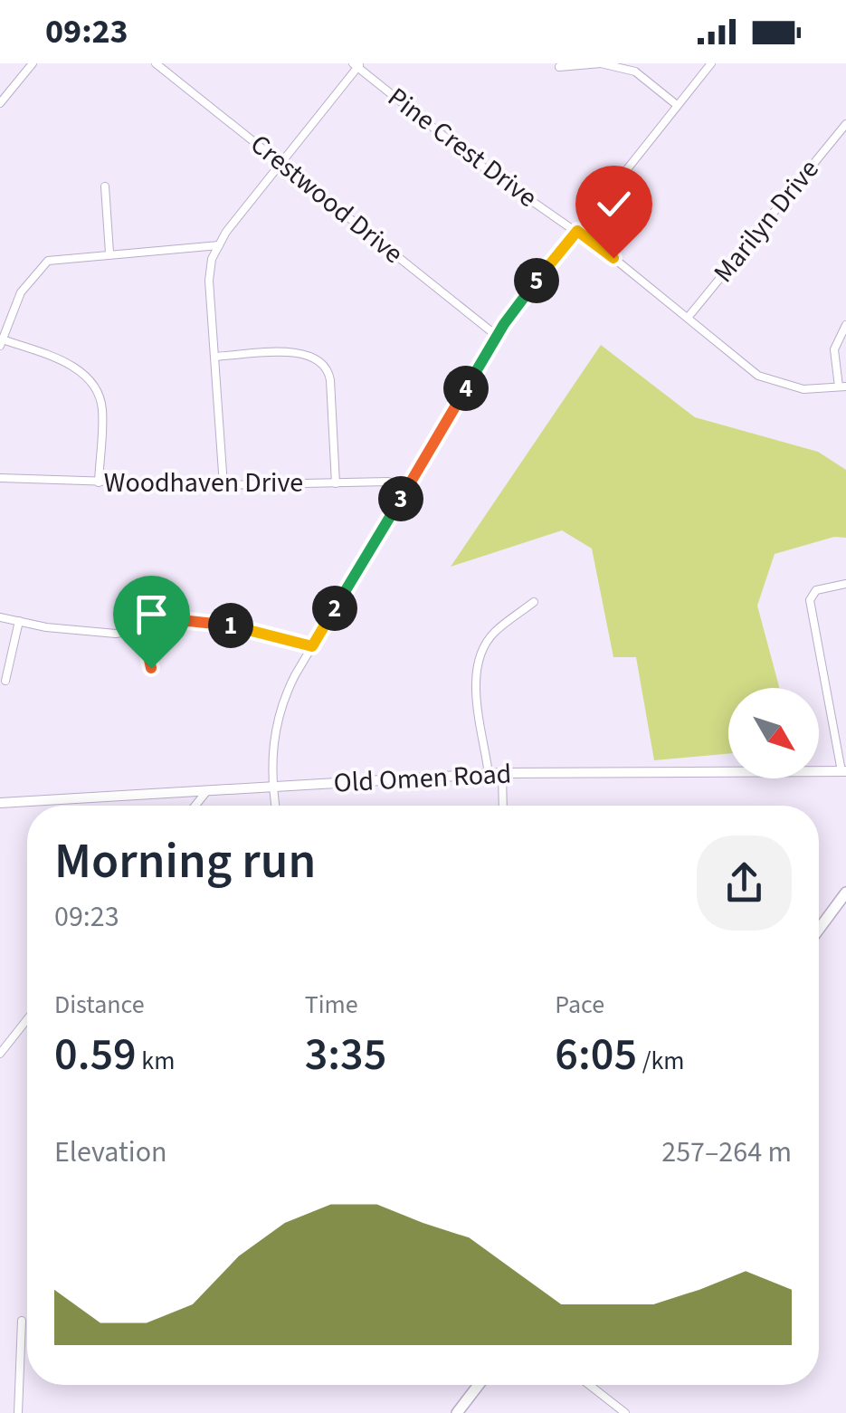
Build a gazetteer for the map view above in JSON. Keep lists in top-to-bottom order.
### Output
{
  "streets": {
    "street": [
      "Pine Crest Drive",
      "Crestwood Drive",
      "Marilyn Drive",
      "Woodhaven Drive",
      "Old Omen Road"
    ]
  },
  "crossings": [
    ["Pine Crest Drive", "Marilyn Drive"]
  ],
  "north": "bottom right",
  "page": {
    "status": "09:23",
    "pins": [
      "5",
      "4",
      "3",
      "2",
      "1"
    ],
    "heading": ["Morning run", "09:23"],
    "stats": [
      ["Distance", "0.59 km"],
      ["Time", "3:35"],
      ["Pace", "6:05 /km"]
    ],
    "chart": ["Elevation", "257–264 m"]
  }
}
